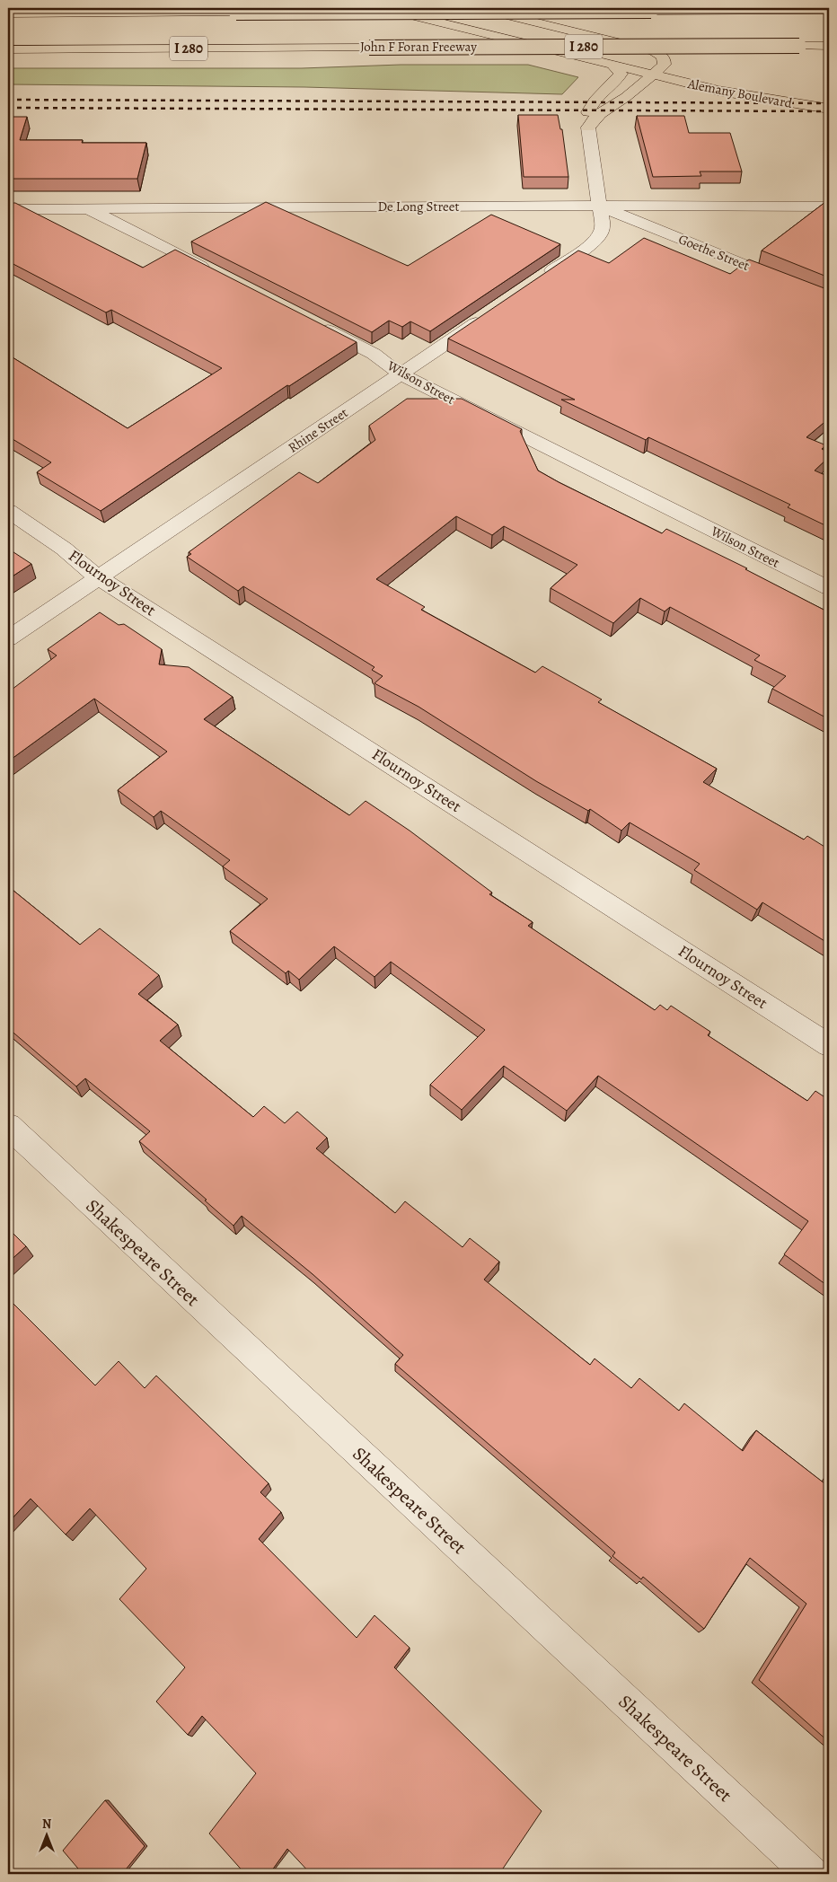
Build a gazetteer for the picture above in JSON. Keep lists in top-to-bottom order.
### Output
{
  "streets": {
    "main road": ["John F Foran Freeway", "I 280", "Alemany Boulevard"],
    "street": [
      "De Long Street",
      "Goethe Street",
      "Wilson Street",
      "Rhine Street",
      "Flournoy Street",
      "Shakespeare Street"
    ]
  },
  "crossings": [
    ["De Long Street", "Goethe Street"],
    ["Wilson Street", "Rhine Street"],
    ["Rhine Street", "Flournoy Street"]
  ],
  "north": "top"
}
